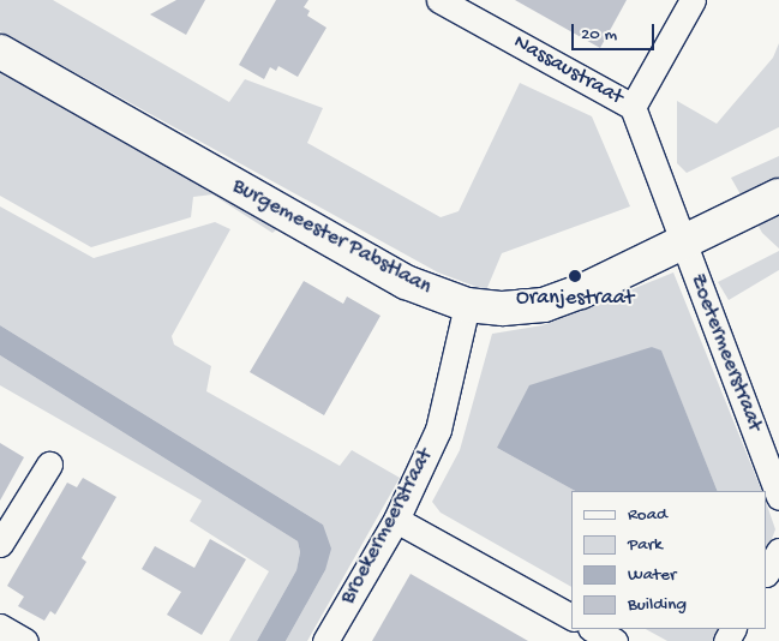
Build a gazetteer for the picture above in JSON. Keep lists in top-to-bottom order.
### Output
{
  "streets": {
    "street": [
      "Nassaustraat",
      "Burgemeester Pabstlaan",
      "Zoetermeerstraat",
      "Broekermeerstraat"
    ]
  },
  "crossings": [
    ["Nassaustraat", "Burgemeester Pabstlaan"],
    ["Nassaustraat", "Zoetermeerstraat"],
    ["Burgemeester Pabstlaan", "Zoetermeerstraat"],
    ["Burgemeester Pabstlaan", "Broekermeerstraat"]
  ],
  "places": ["Oranjestraat"],
  "legend": [
    "Road",
    "Park",
    "Water",
    "Building"
  ],
  "scale_bar": "20 m"
}
